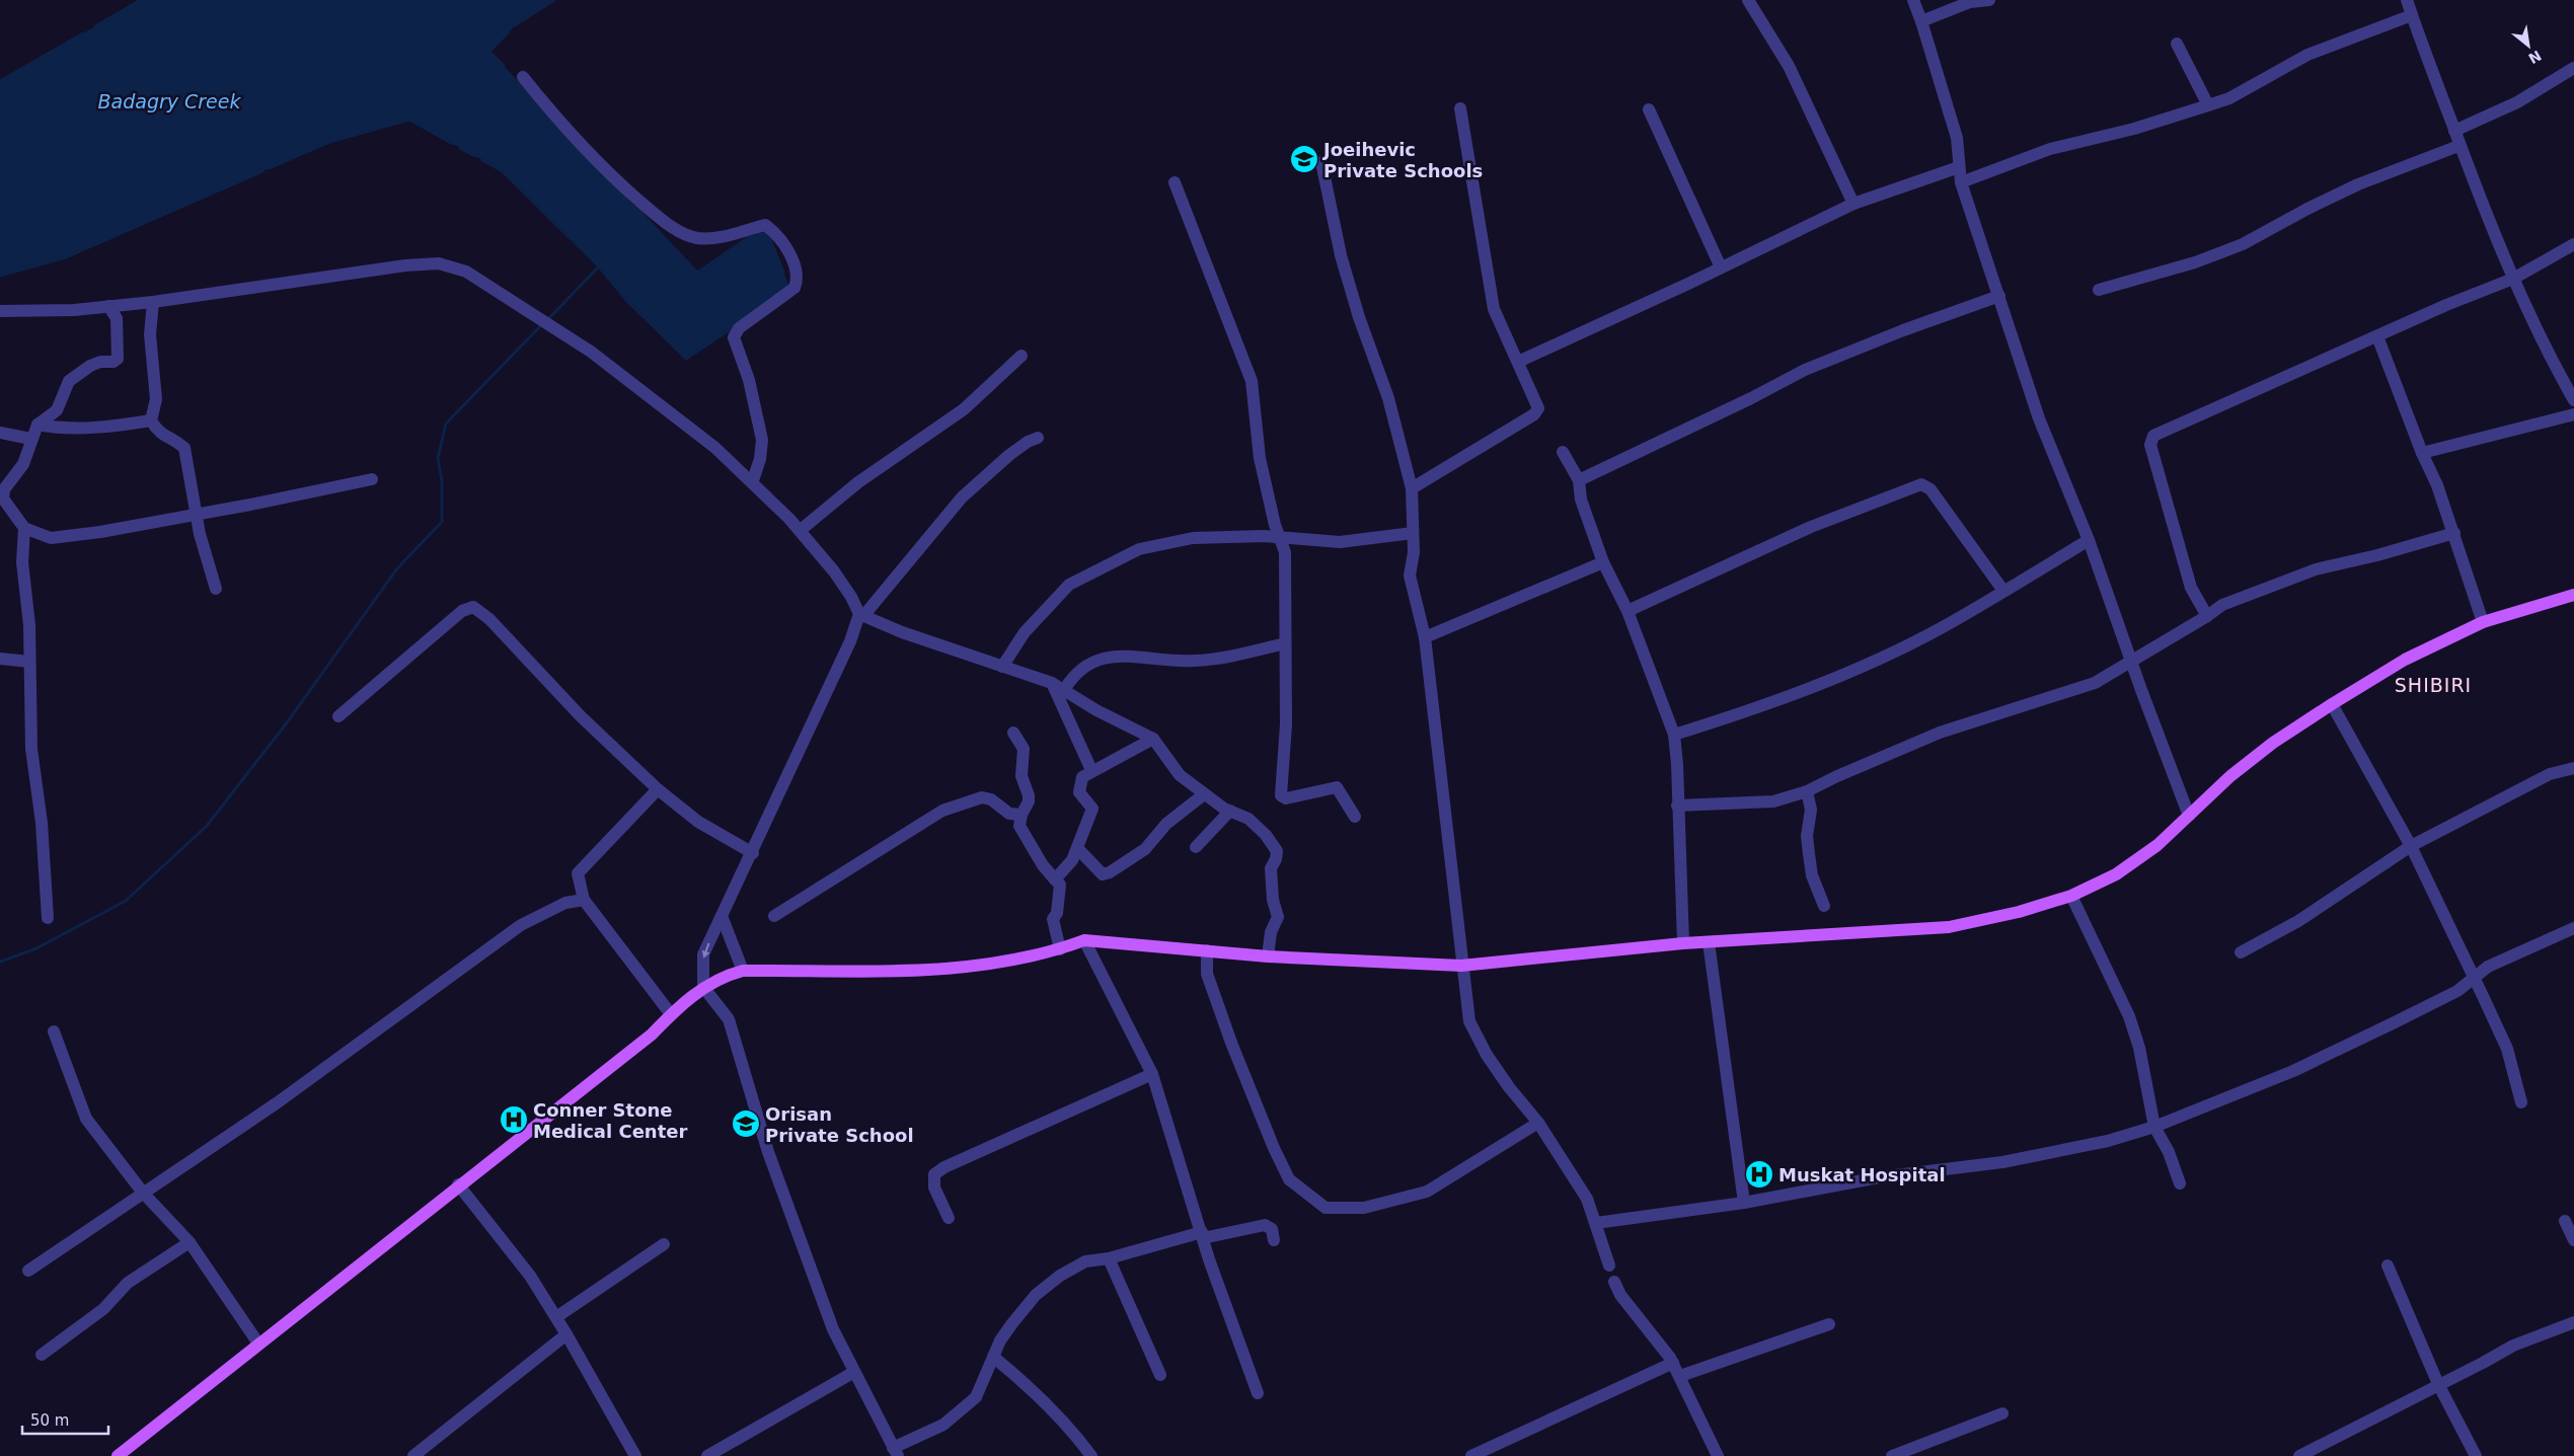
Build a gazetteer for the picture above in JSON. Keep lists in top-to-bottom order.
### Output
{
  "districts": ["SHIBIRI"],
  "water": ["Badagry Creek"],
  "places": {
    "school or university": ["Joeihevic Private Schools", "Orisan Private School"],
    "hospital": ["Conner Stone Medical Center", "Muskat Hospital"]
  },
  "scale_bar": "50 m",
  "north": "bottom right"
}
